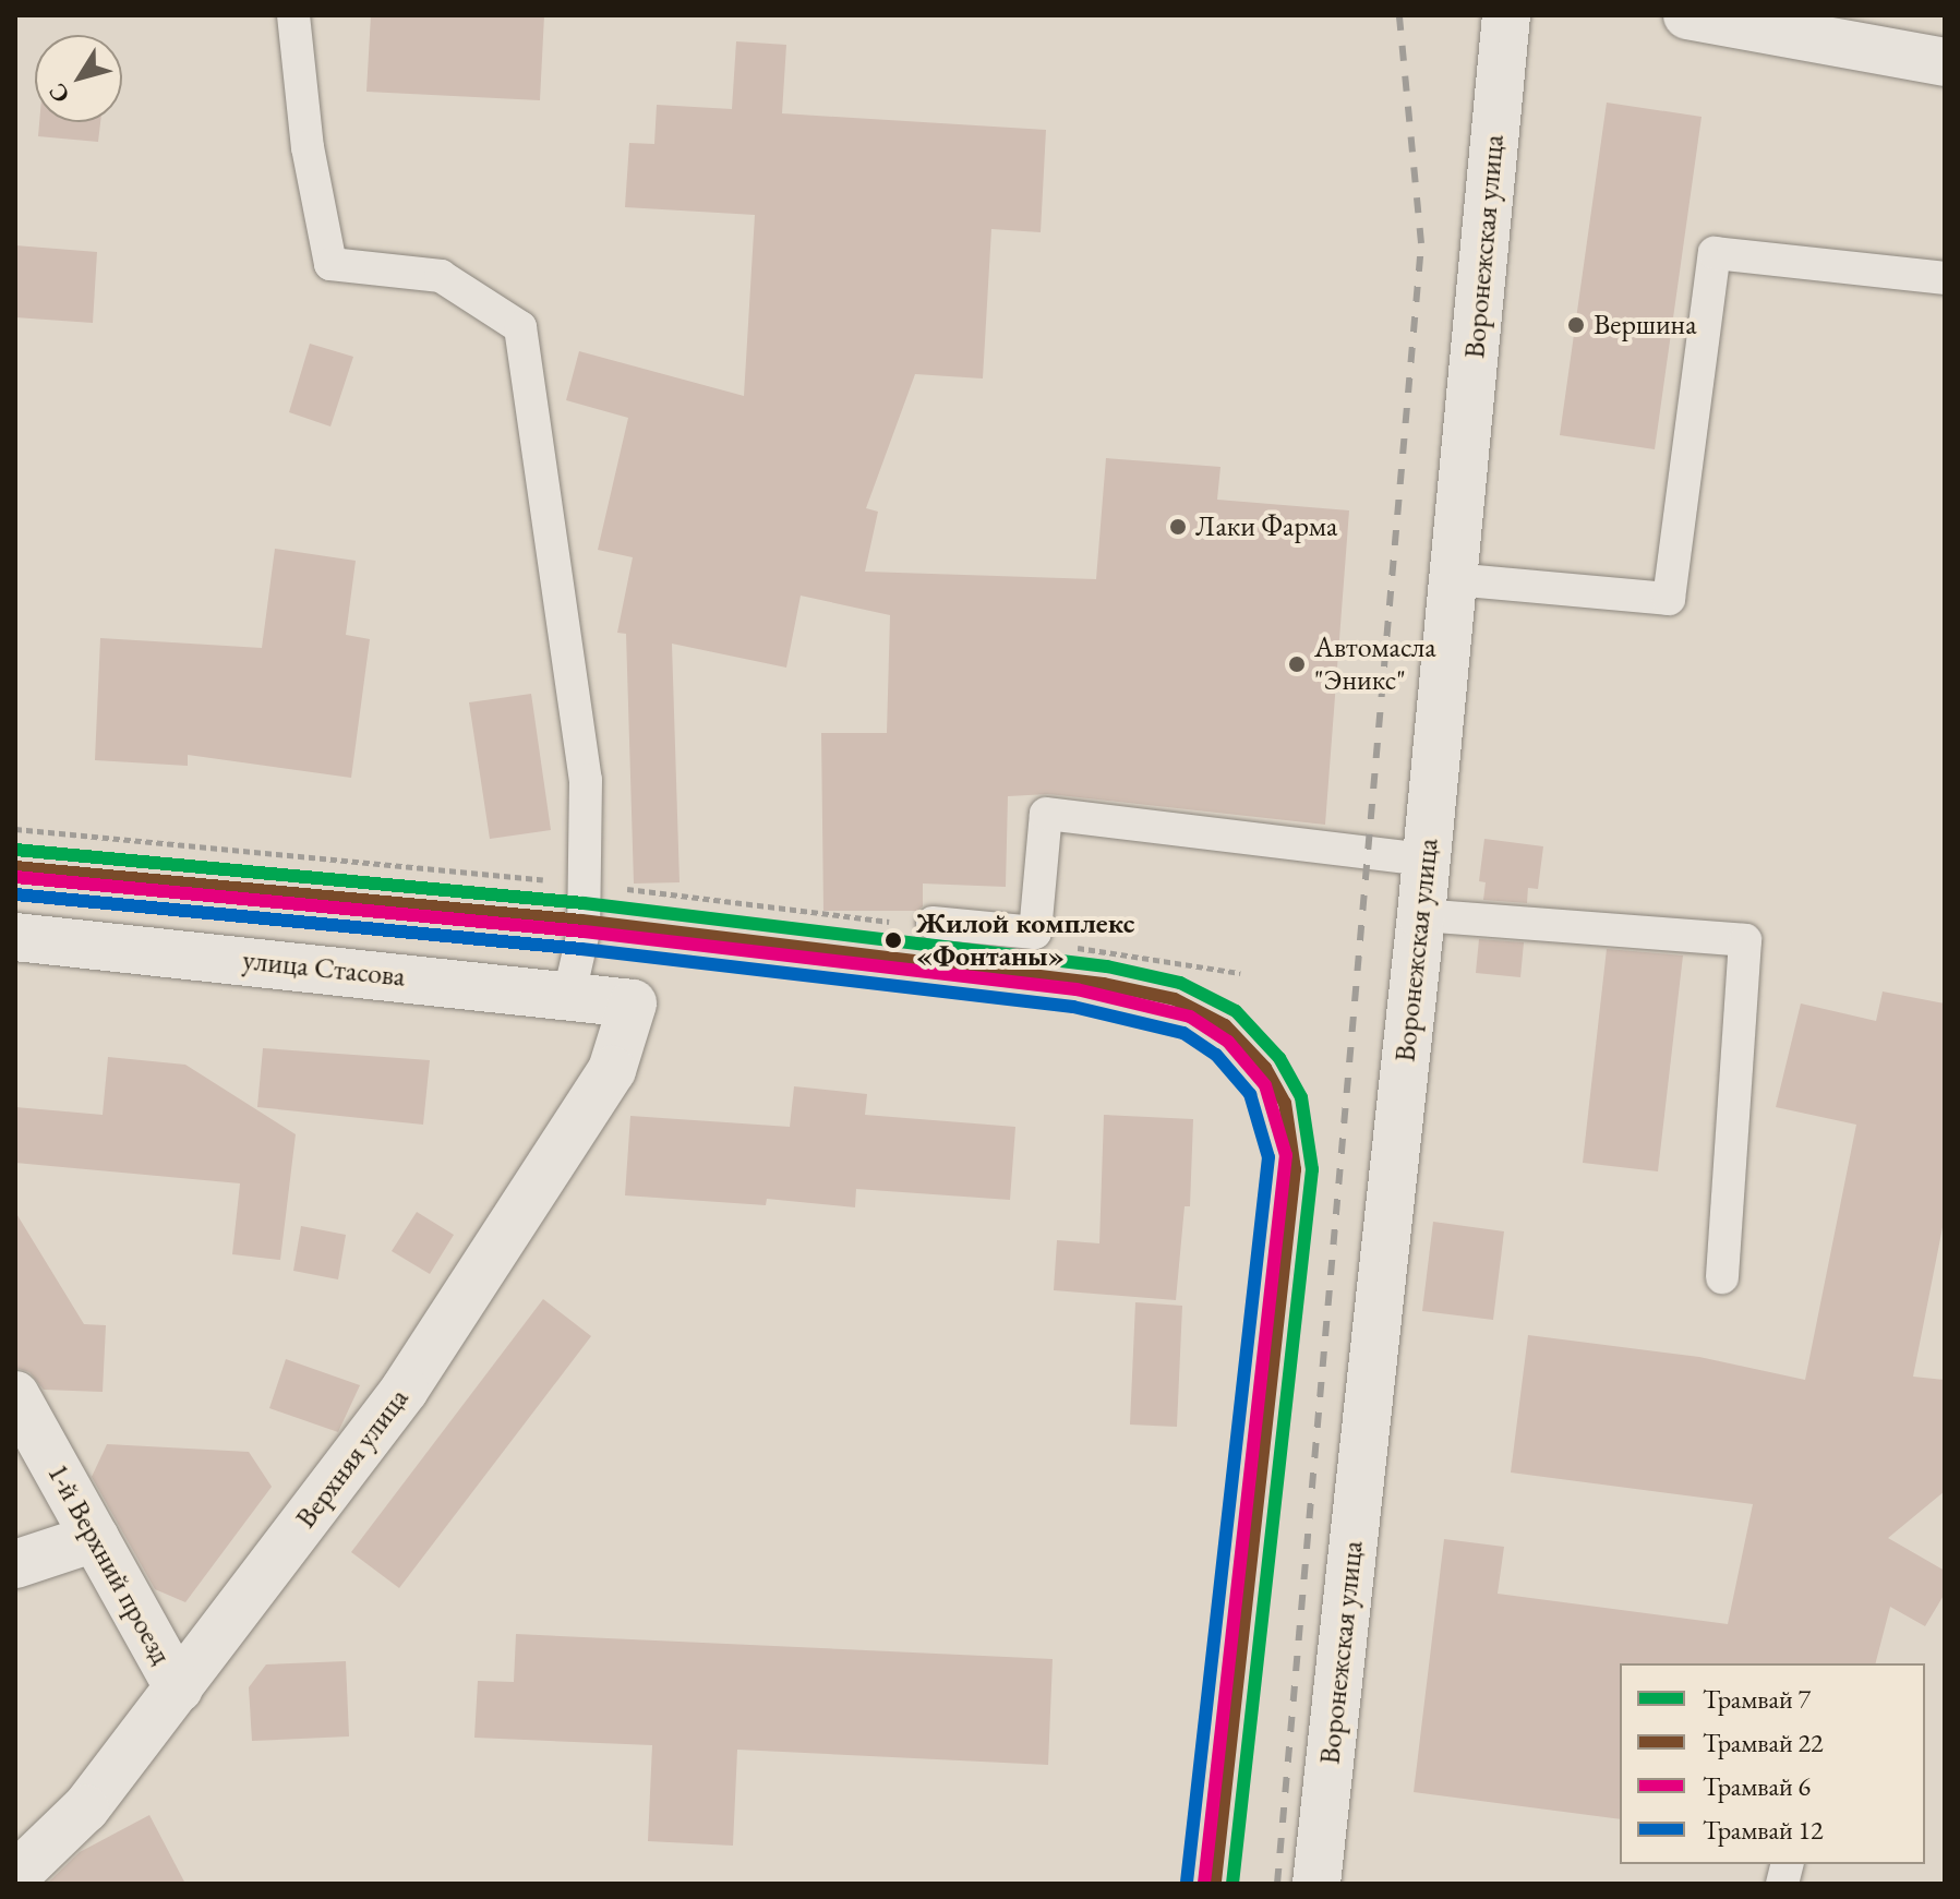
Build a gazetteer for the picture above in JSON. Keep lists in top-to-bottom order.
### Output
{
  "streets": {
    "street": [
      "Воронежская улица",
      "улица Стасова",
      "Верхняя улица",
      "1-й Верхний проезд"
    ]
  },
  "crossings": [
    ["улица Стасова", "Верхняя улица"],
    ["Верхняя улица", "1-й Верхний проезд"]
  ],
  "places": [
    "Вершина",
    "Лаки Фарма",
    "Автомасла \"Эникс\"",
    "Жилой комплекс «Фонтаны»"
  ],
  "lines": [
    "tram line 7",
    "tram line 22",
    "tram line 6",
    "tram line 12"
  ],
  "legend": [
    "Трамвай 7",
    "Трамвай 22",
    "Трамвай 6",
    "Трамвай 12"
  ],
  "north": "bottom left"
}
